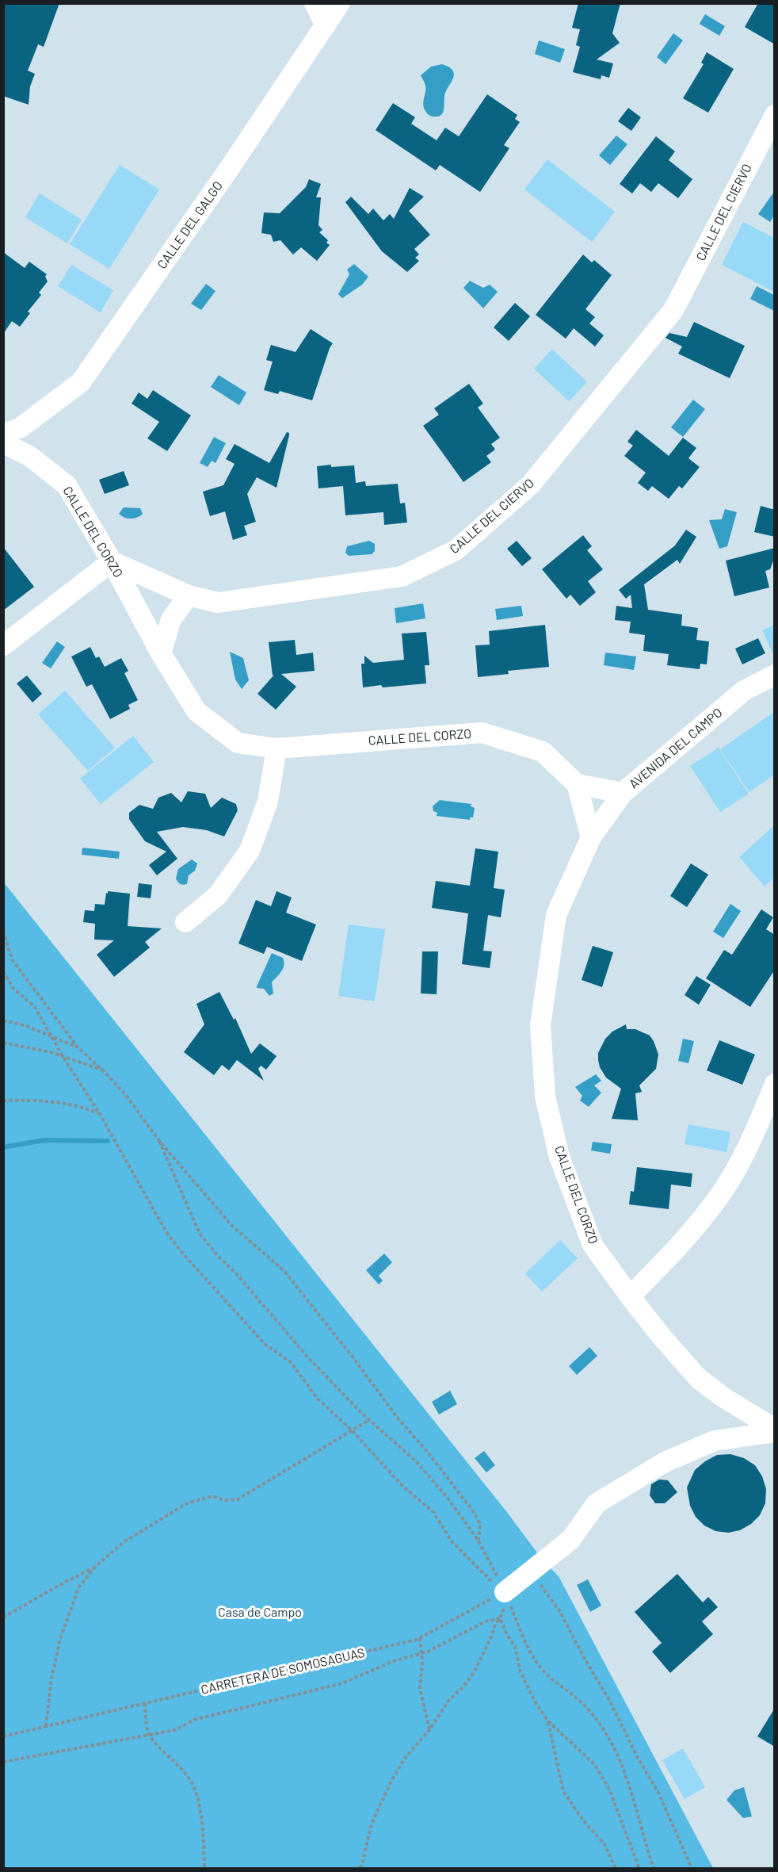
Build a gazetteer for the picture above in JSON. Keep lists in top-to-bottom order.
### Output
{
  "streets": {
    "street": [
      "CALLE DEL CIERVO",
      "CALLE DEL GALGO",
      "CALLE DEL CORZO",
      "AVENIDA DEL CAMPO"
    ],
    "path": ["CARRETERA DE SOMOSAGUAS"]
  },
  "crossings": [
    ["CALLE DEL CIERVO", "CALLE DEL CORZO"],
    ["CALLE DEL GALGO", "CALLE DEL CORZO"],
    ["CALLE DEL CORZO", "AVENIDA DEL CAMPO"]
  ],
  "parks": ["Casa de Campo"]
}
